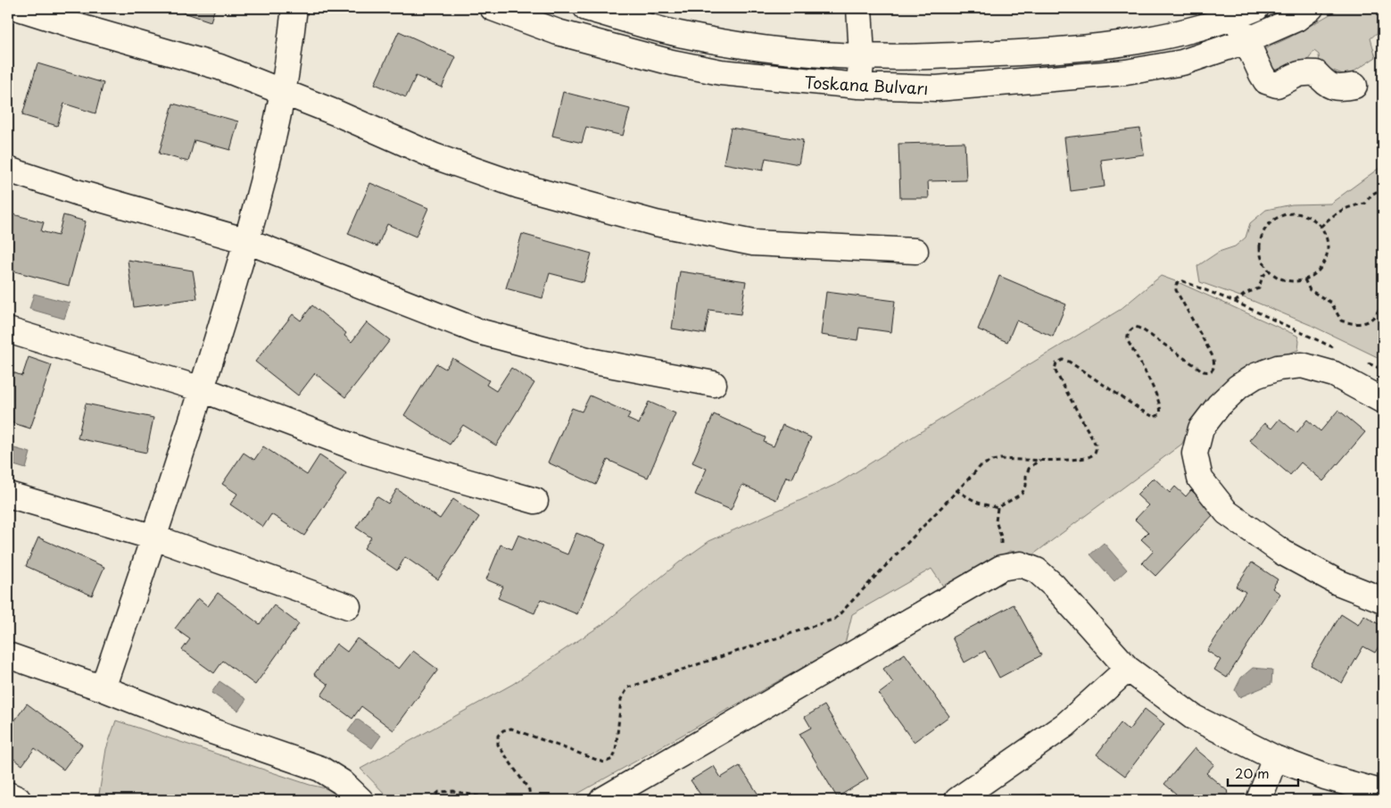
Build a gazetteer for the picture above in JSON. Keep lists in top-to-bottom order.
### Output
{
  "streets": {
    "street": ["Toskana Bulvarı"]
  },
  "scale_bar": "20 m"
}
